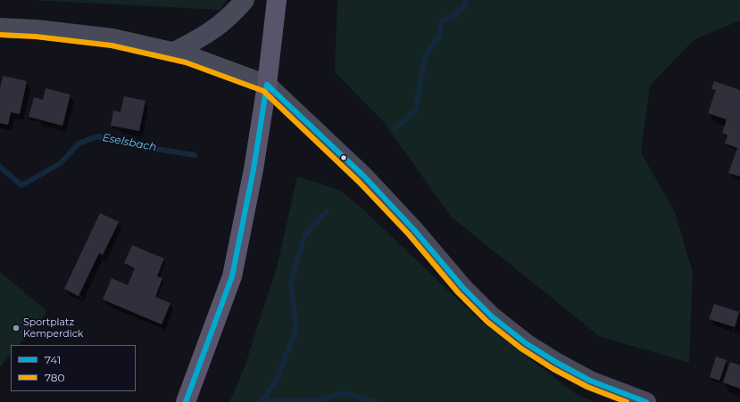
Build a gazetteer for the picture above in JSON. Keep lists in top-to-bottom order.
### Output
{
  "water": ["Eselsbach"],
  "places": ["Sportplatz Kemperdick"],
  "lines": ["transit line 780", "transit line 741"],
  "legend": ["741", "780"]
}
